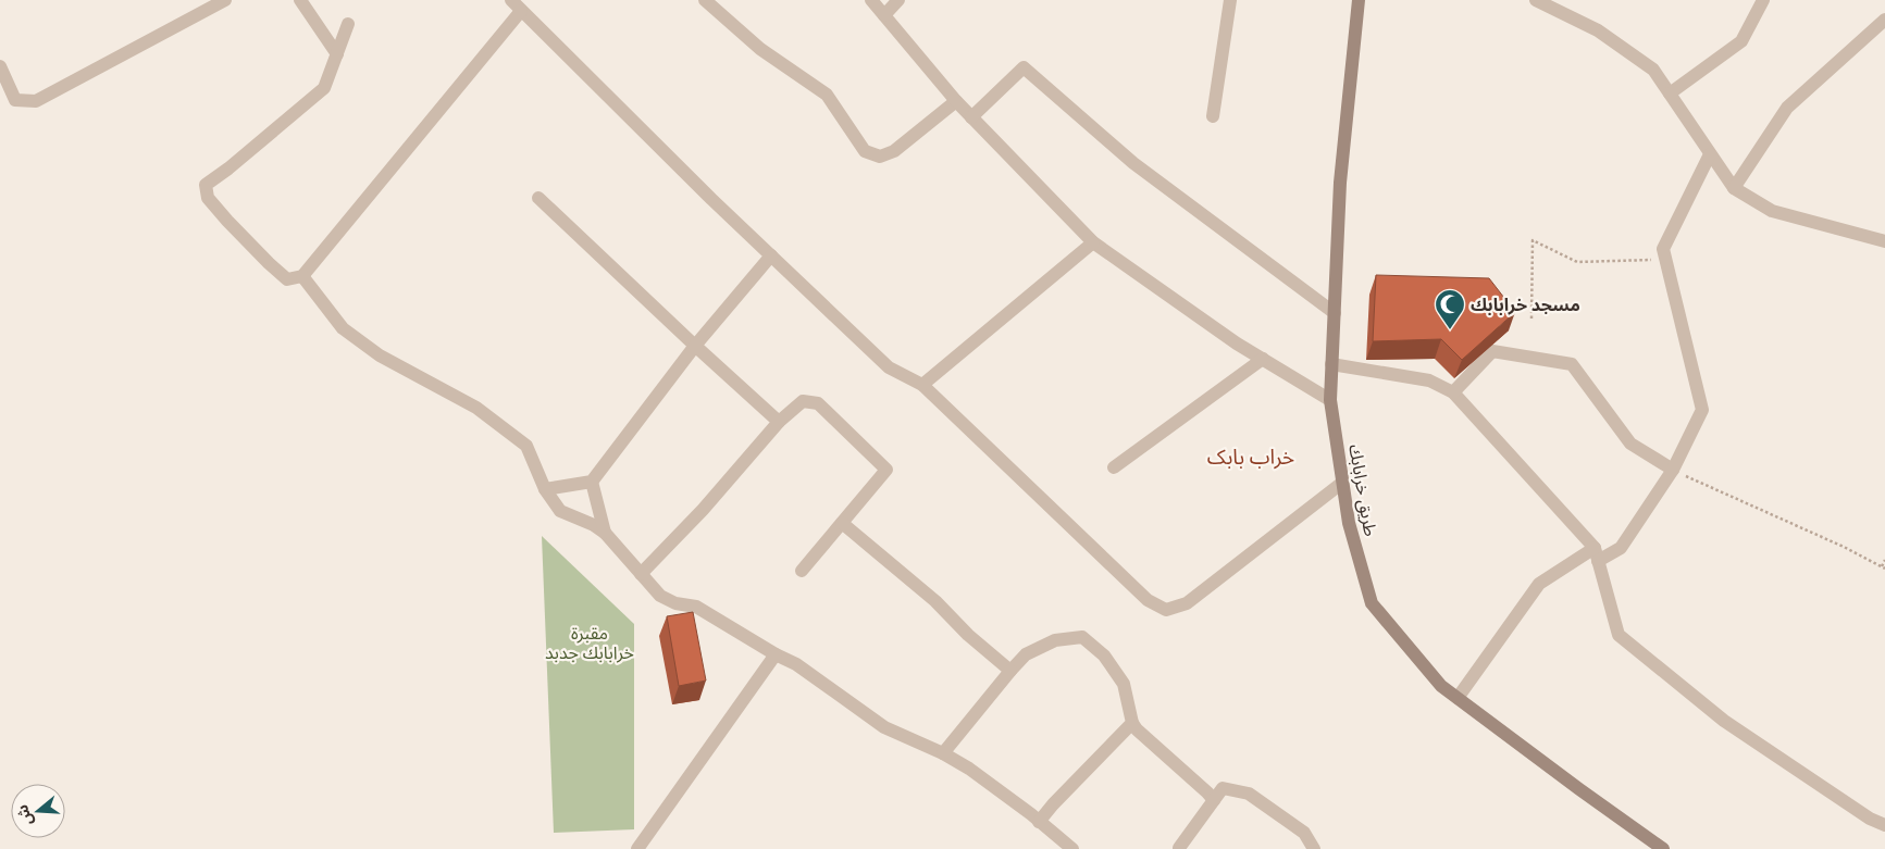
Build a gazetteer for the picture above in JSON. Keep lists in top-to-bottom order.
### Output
{
  "streets": {
    "main road": ["طريق خرابابك"]
  },
  "districts": ["خراب بابک"],
  "parks": ["مقبرة خرابابك جدبد"],
  "places": {
    "mosque": ["مسجد خرابابك"]
  },
  "north": "left"
}
